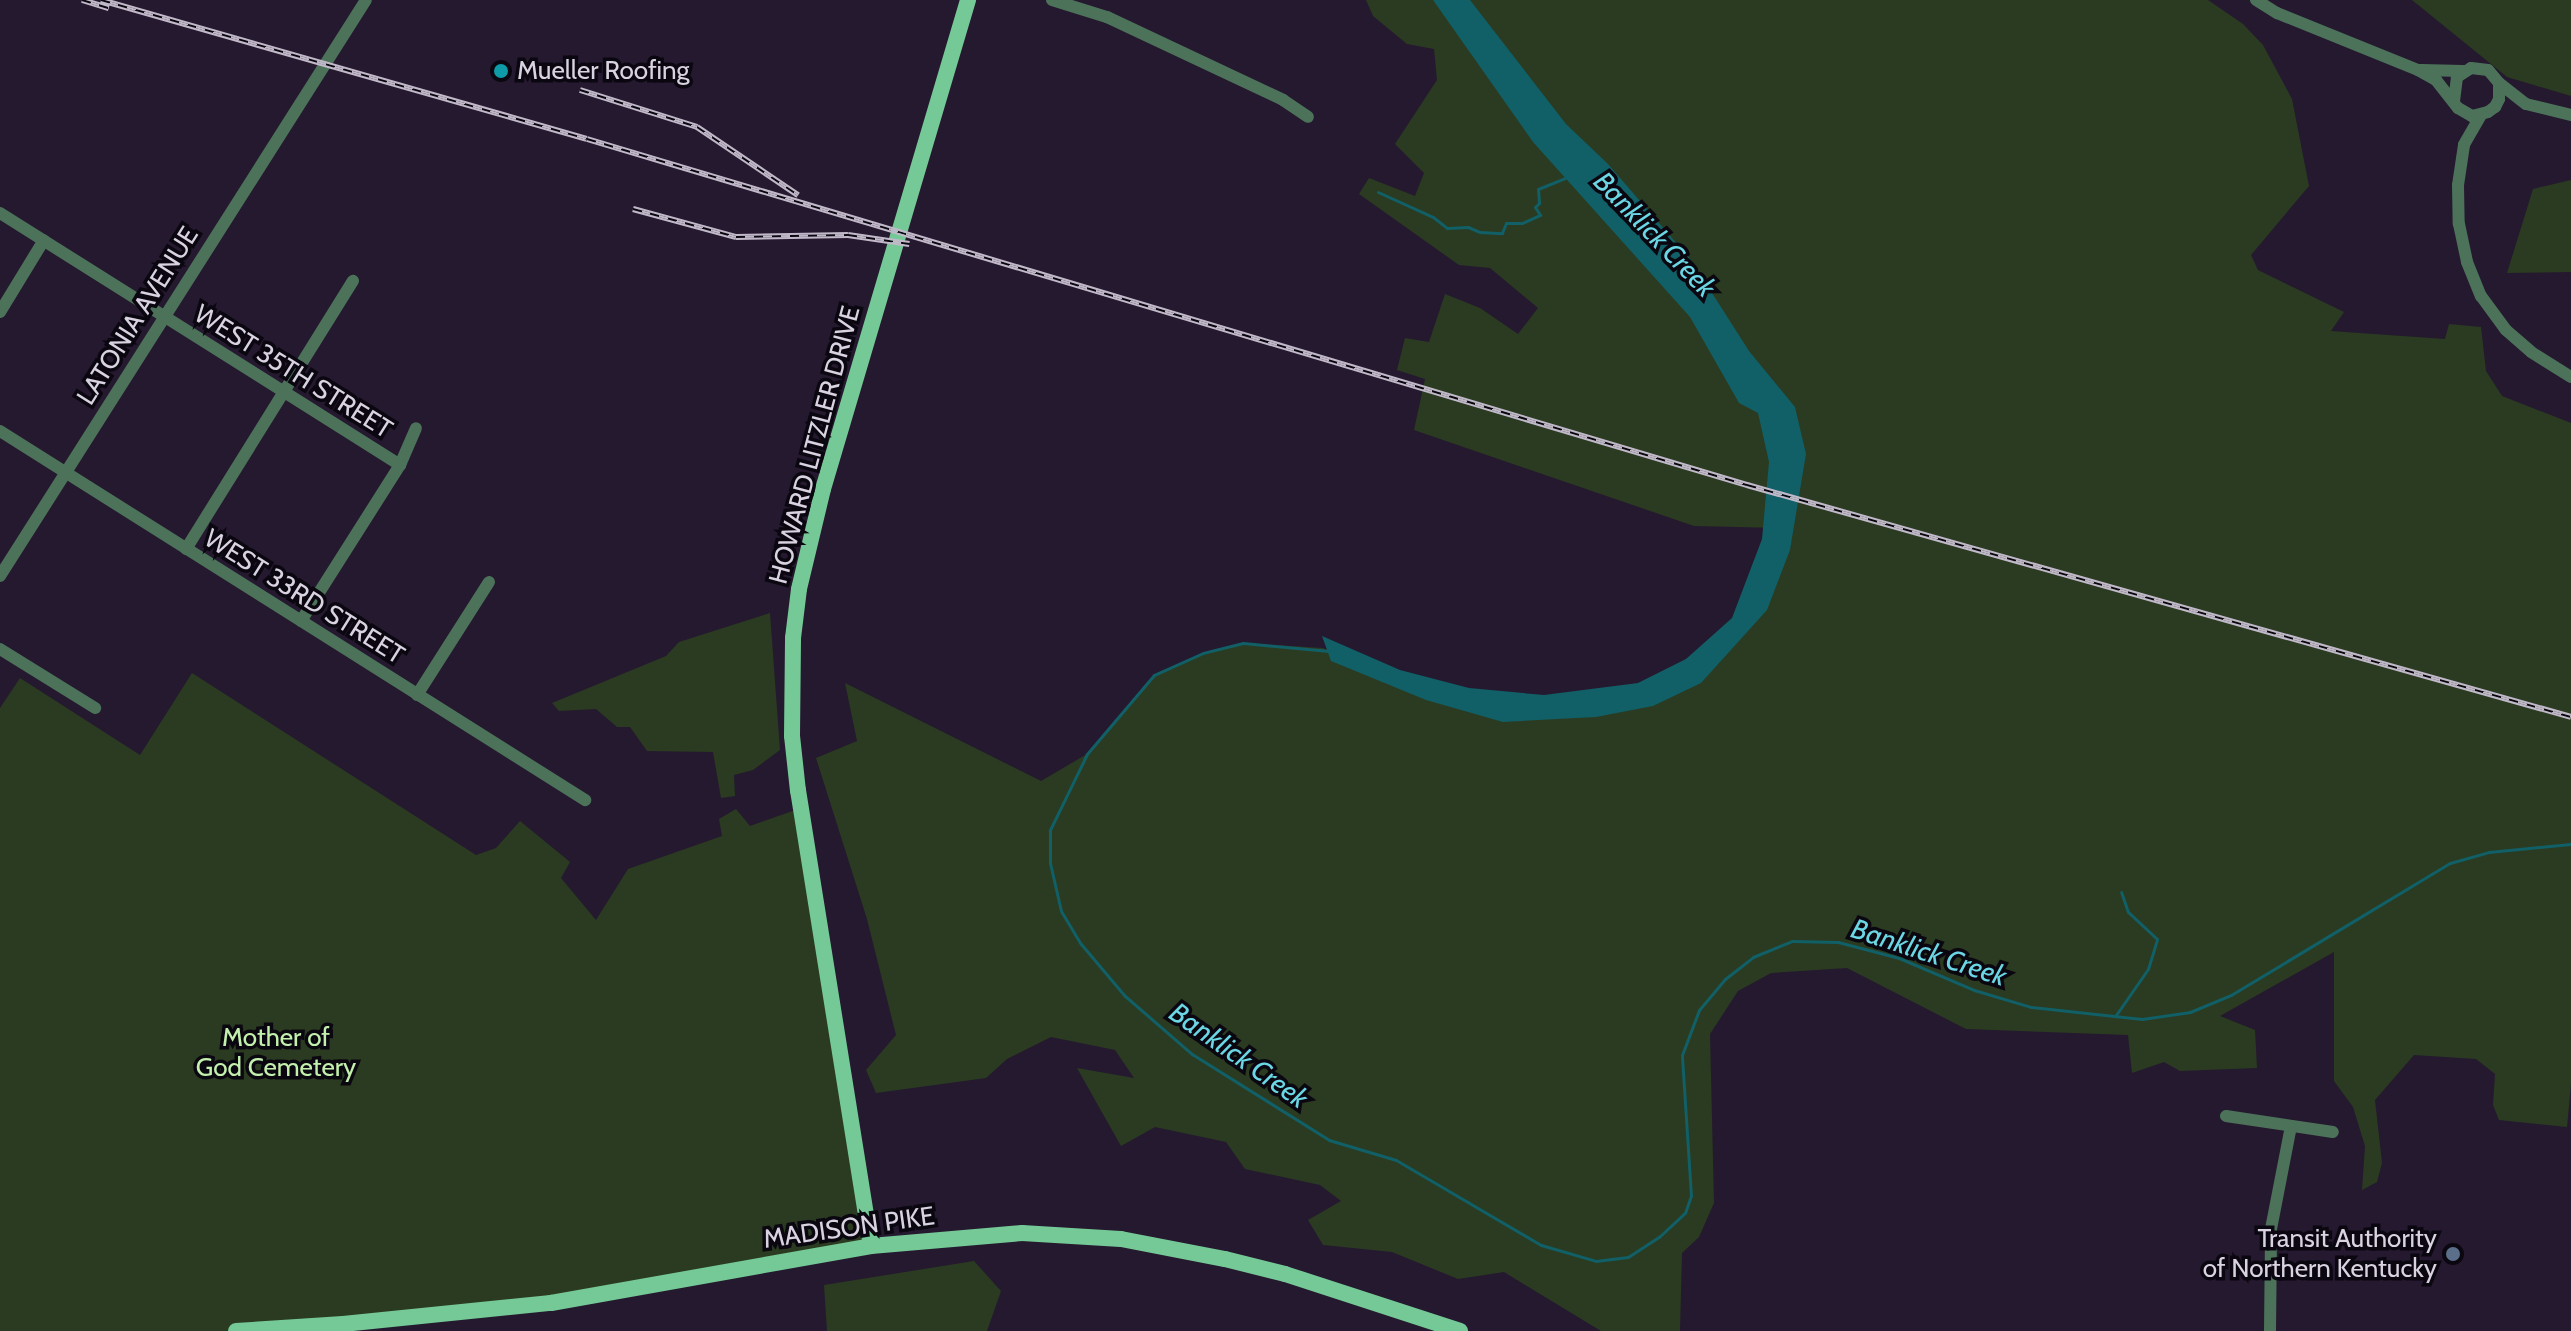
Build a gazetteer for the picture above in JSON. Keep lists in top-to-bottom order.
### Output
{
  "streets": {
    "main road": ["HOWARD LITZLER DRIVE", "MADISON PIKE"],
    "street": ["LATONIA AVENUE", "WEST 35TH STREET", "WEST 33RD STREET"]
  },
  "crossings": [
    ["LATONIA AVENUE", "WEST 35TH STREET"],
    ["LATONIA AVENUE", "WEST 33RD STREET"],
    ["HOWARD LITZLER DRIVE", "MADISON PIKE"]
  ],
  "water": ["Banklick Creek"],
  "parks": ["Mother of God Cemetery"],
  "places": ["Mueller Roofing", "Transit Authority of Northern Kentucky"]
}
